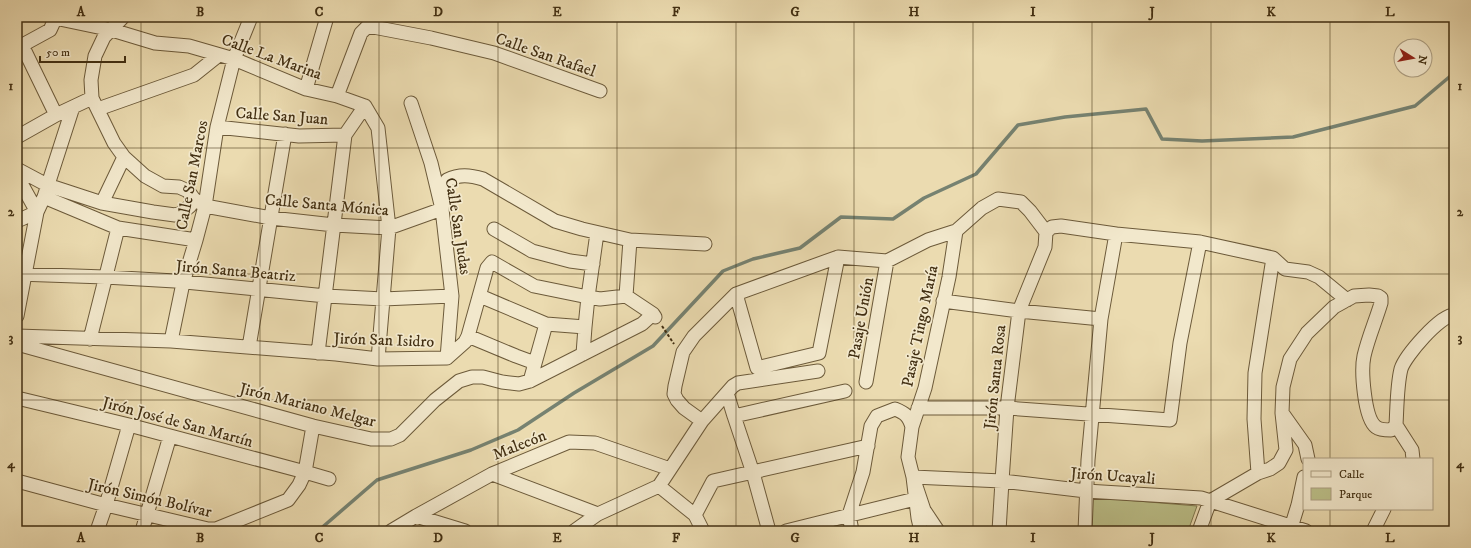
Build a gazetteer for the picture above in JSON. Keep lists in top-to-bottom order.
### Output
{
  "streets": {
    "street": [
      "Calle San Rafael",
      "Calle La Marina",
      "Calle San Juan",
      "Calle San Marcos",
      "Calle Santa Mónica",
      "Calle San Judas",
      "Jirón Santa Beatriz",
      "Pasaje Unión",
      "Pasaje Tingo María",
      "Jirón San Isidro",
      "Jirón Santa Rosa",
      "Jirón Mariano Melgar",
      "Jirón José de San Martín",
      "Malecón",
      "Jirón Ucayali",
      "Jirón Simón Bolívar"
    ]
  },
  "crossings": [
    ["Calle San Rafael", "Calle La Marina"],
    ["Calle La Marina", "Calle San Marcos"],
    ["Calle San Juan", "Calle San Marcos"],
    ["Calle San Marcos", "Calle Santa Mónica"],
    ["Calle San Marcos", "Jirón Santa Beatriz"],
    ["Calle San Marcos", "Jirón San Isidro"],
    ["Calle Santa Mónica", "Calle San Judas"],
    ["Calle San Judas", "Jirón Santa Beatriz"],
    ["Calle San Judas", "Jirón San Isidro"],
    ["Pasaje Tingo María", "Jirón Santa Rosa"],
    ["Pasaje Tingo María", "Jirón Ucayali"],
    ["Jirón Santa Rosa", "Jirón Ucayali"],
    ["Jirón Mariano Melgar", "Jirón Simón Bolívar"],
    ["Jirón José de San Martín", "Jirón Simón Bolívar"]
  ],
  "legend": ["Calle", "Parque"],
  "scale_bar": "50 m",
  "north": "right",
  "grid": {
    "columns": [
      "A",
      "B",
      "C",
      "D",
      "E",
      "F",
      "G",
      "H",
      "I",
      "J",
      "K",
      "L"
    ],
    "rows": [
      "1",
      "2",
      "3",
      "4"
    ]
  }
}
